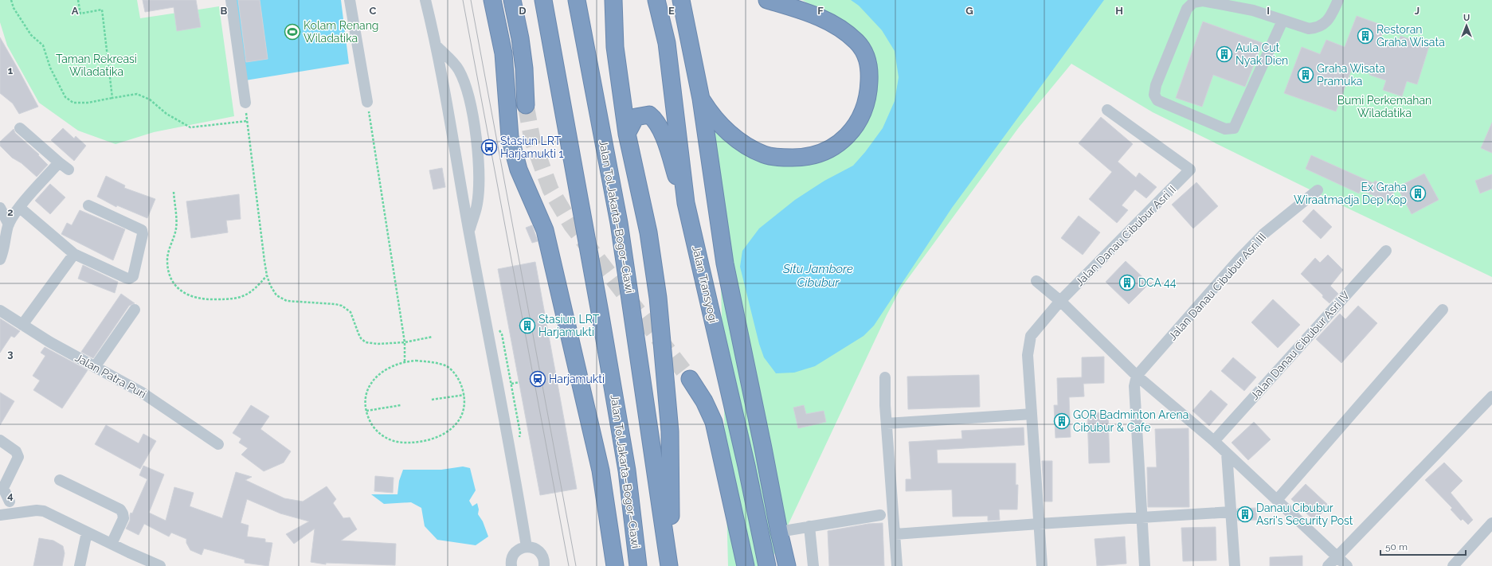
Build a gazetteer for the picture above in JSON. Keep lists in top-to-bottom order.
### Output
{
  "streets": {
    "highway": ["Jalan Tol Jakarta–Bogor–Ciawi", "Jalan Transyogi"],
    "street": [
      "Jalan Danau Cibubur Asri II",
      "Jalan Danau Cibubur Asri III",
      "Jalan Danau Cibubur Asri IV",
      "Jalan Patra Puri"
    ]
  },
  "water": ["Situ Jambore Cibubur"],
  "parks": ["Taman Rekreasi Wiladatika", "Bumi Perkemahan Wiladatika"],
  "places": {
    "sports": ["Kolam Renang Wiladatika"],
    "building": [
      "Restoran Graha Wisata",
      "Aula Cut Nyak Dien",
      "Graha Wisata Pramuka",
      "Ex Graha Wiraatmadja Dep Kop",
      "DCA 44",
      "Stasiun LRT Harjamukti",
      "GOR Badminton Arena Cibubur & Cafe",
      "Danau Cibubur Asri's Security Post"
    ],
    "bus stop": ["Stasiun LRT Harjamukti 1"],
    "station": ["Harjamukti"]
  },
  "scale_bar": "50 m",
  "north": "top",
  "grid": {
    "columns": [
      "A",
      "B",
      "C",
      "D",
      "E",
      "F",
      "G",
      "H",
      "I",
      "J"
    ],
    "rows": [
      "1",
      "2",
      "3",
      "4"
    ]
  }
}
